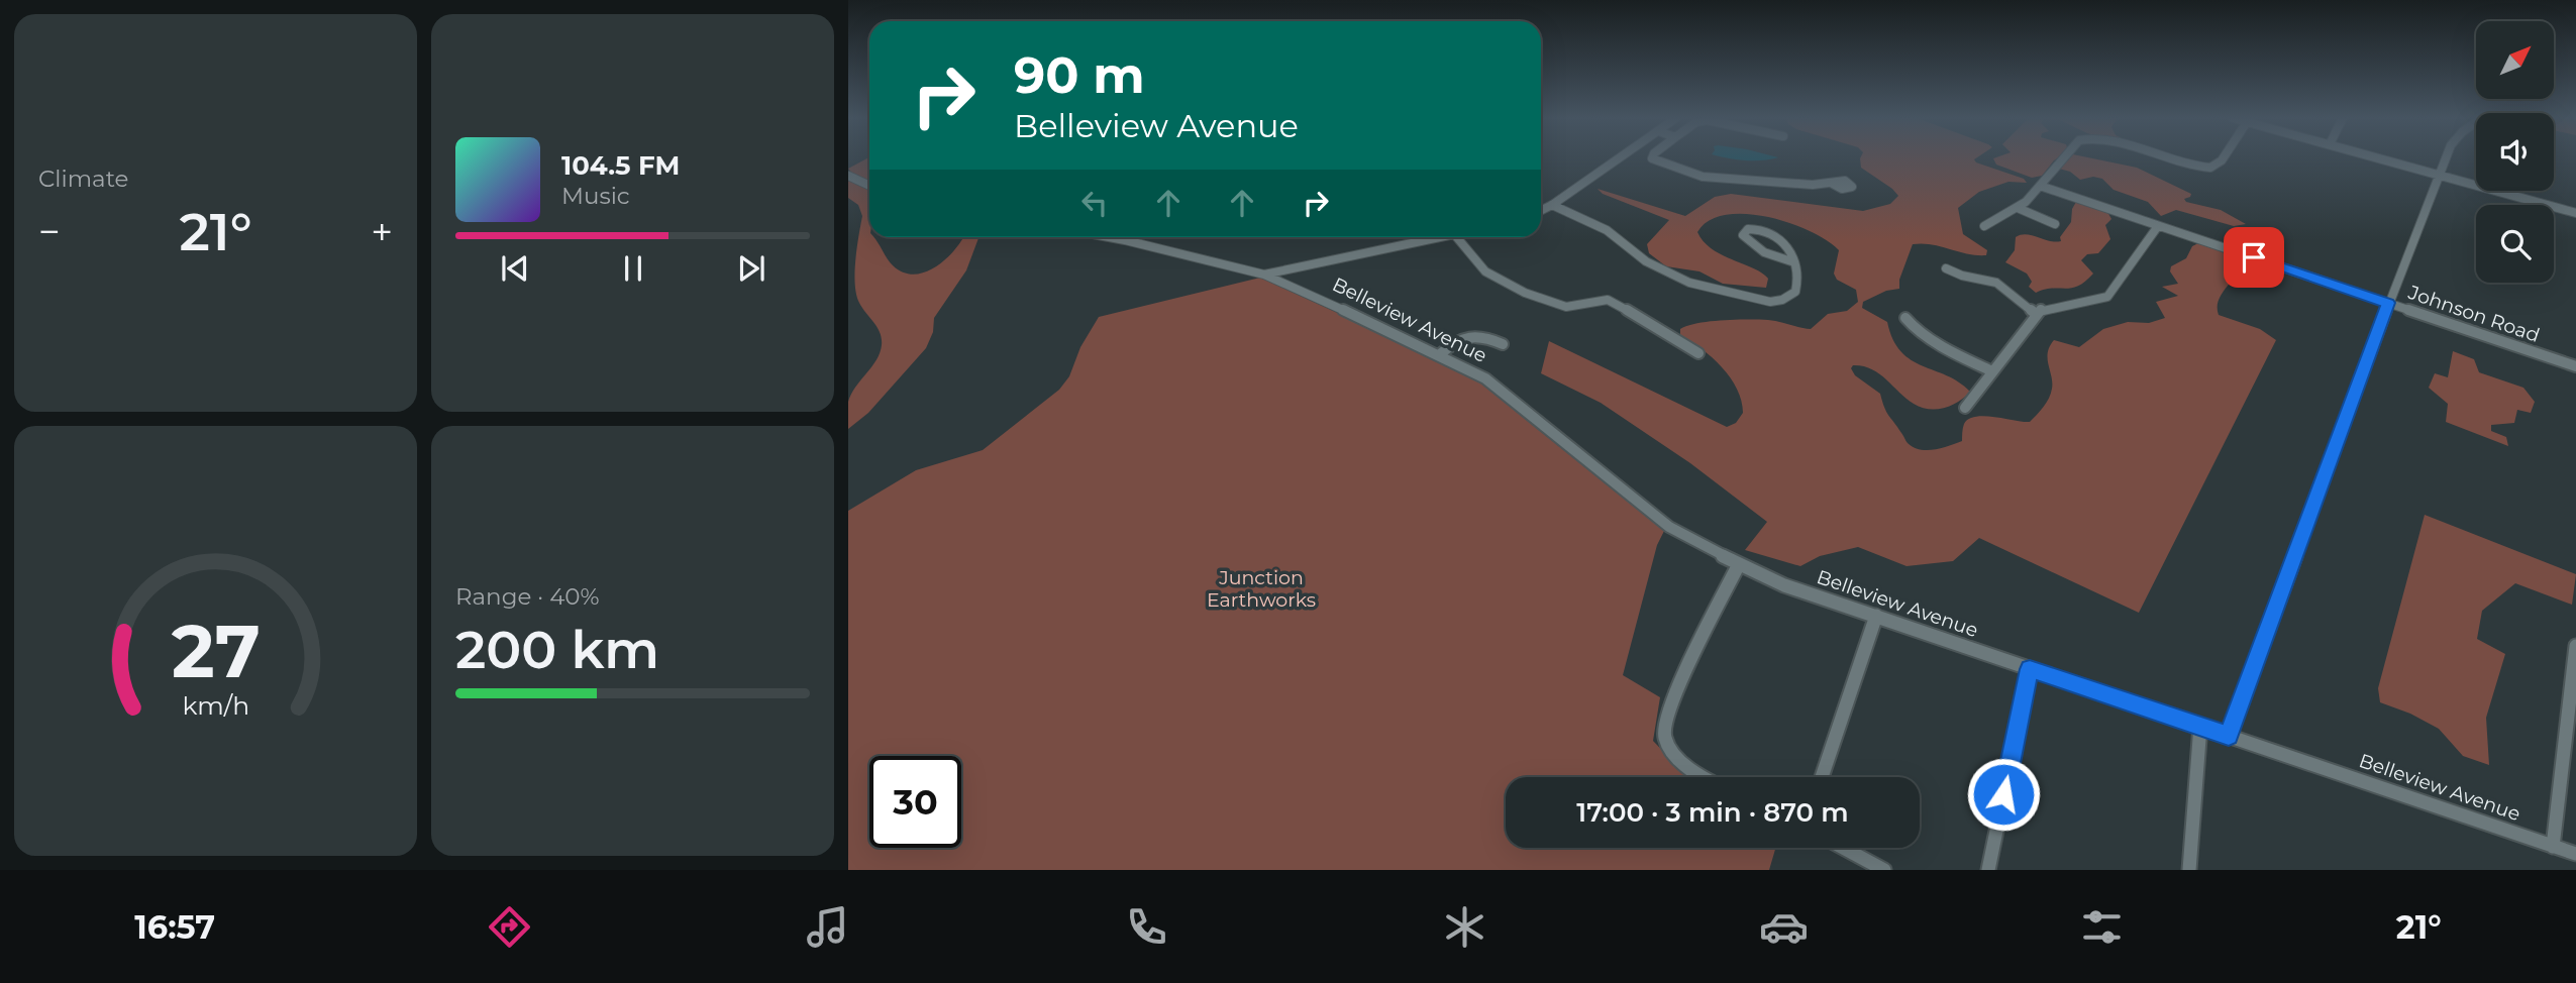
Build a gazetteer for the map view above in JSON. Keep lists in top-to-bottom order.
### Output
{
  "streets": {
    "street": ["Johnson Road", "Belleview Avenue"]
  },
  "parks": ["Junction Earthworks"],
  "north": "top right",
  "page": {
    "tile": [
      "Climate",
      ["Range · 40%", "200 km"]
    ],
    "turn": ["90 m", "Belleview Avenue"],
    "song": ["104.5 FM", "Music"],
    "heat": ["−", "21°", "+"],
    "limit": "30",
    "trip": "17:00 · 3 min · 870 m",
    "tabs": ["16:57", "21°"],
    "gauge": ["27", "km/h"]
  }
}
